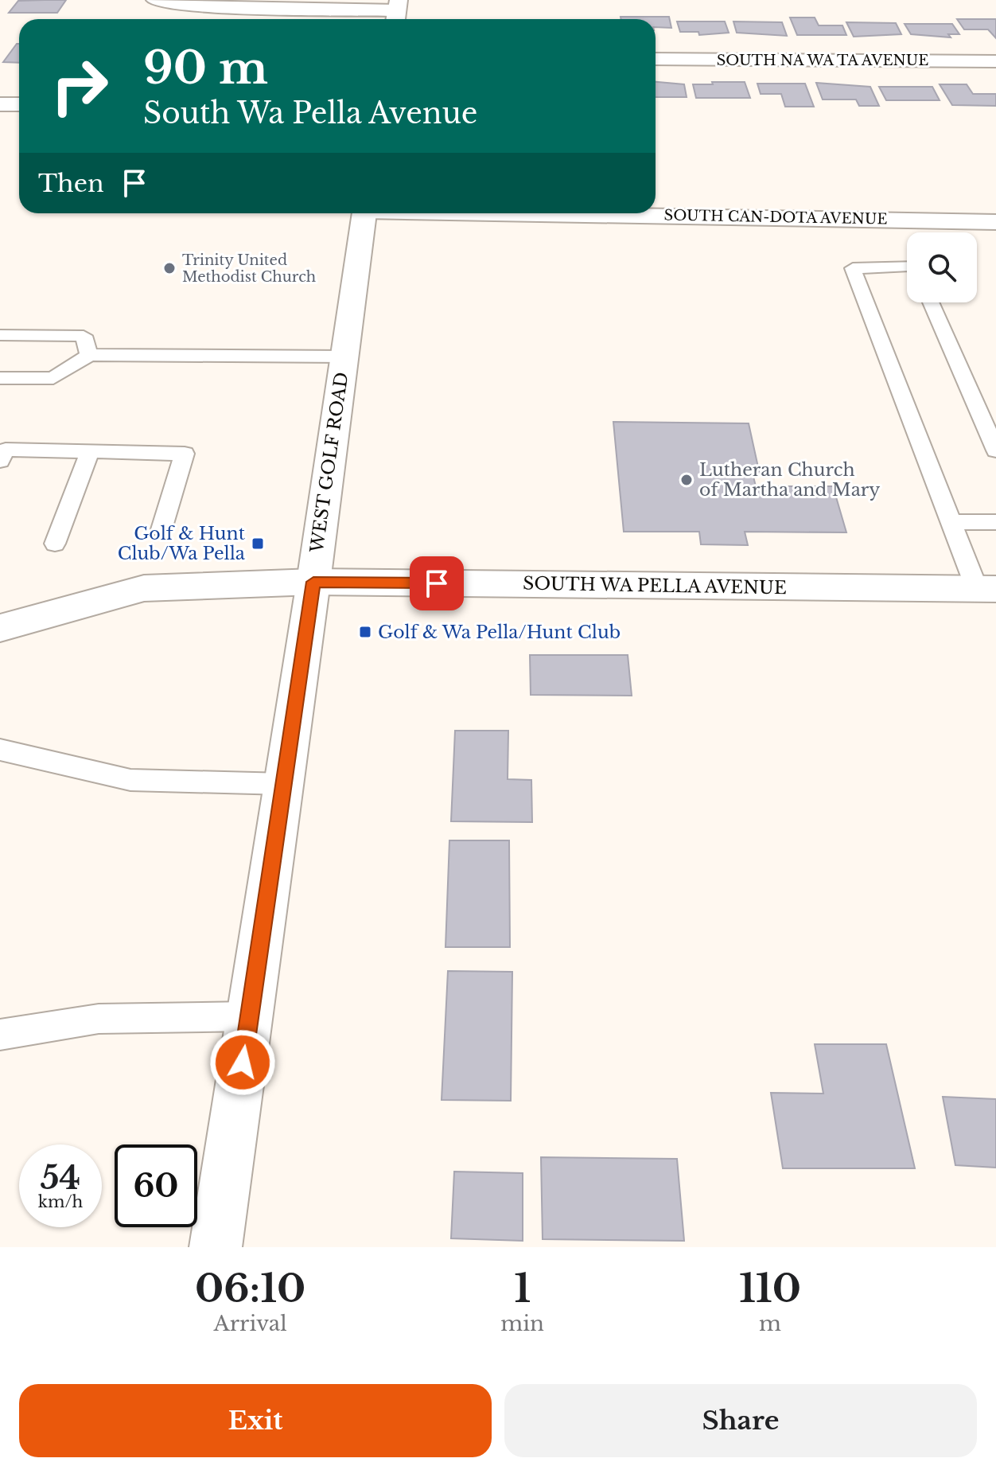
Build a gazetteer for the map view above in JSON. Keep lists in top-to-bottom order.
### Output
{
  "streets": {
    "street": [
      "SOUTH NA WA TA AVENUE",
      "SOUTH CAN-DOTA AVENUE",
      "WEST GOLF ROAD",
      "SOUTH WA PELLA AVENUE"
    ]
  },
  "crossings": [
    ["WEST GOLF ROAD", "SOUTH WA PELLA AVENUE"]
  ],
  "places": {
    "other": ["Trinity United Methodist Church", "Lutheran Church of Martha and Mary"],
    "transit": ["Golf & Hunt Club/Wa Pella", "Golf & Wa Pella/Hunt Club"]
  },
  "page": {
    "turn": ["90 m", "South Wa Pella Avenue"],
    "then": "Then",
    "speed": "54 km/h",
    "limit": "60",
    "eta": [
      "06:10",
      "Arrival",
      "1",
      "min",
      "110",
      "m"
    ],
    "buttons": ["Exit", "Share"]
  }
}
